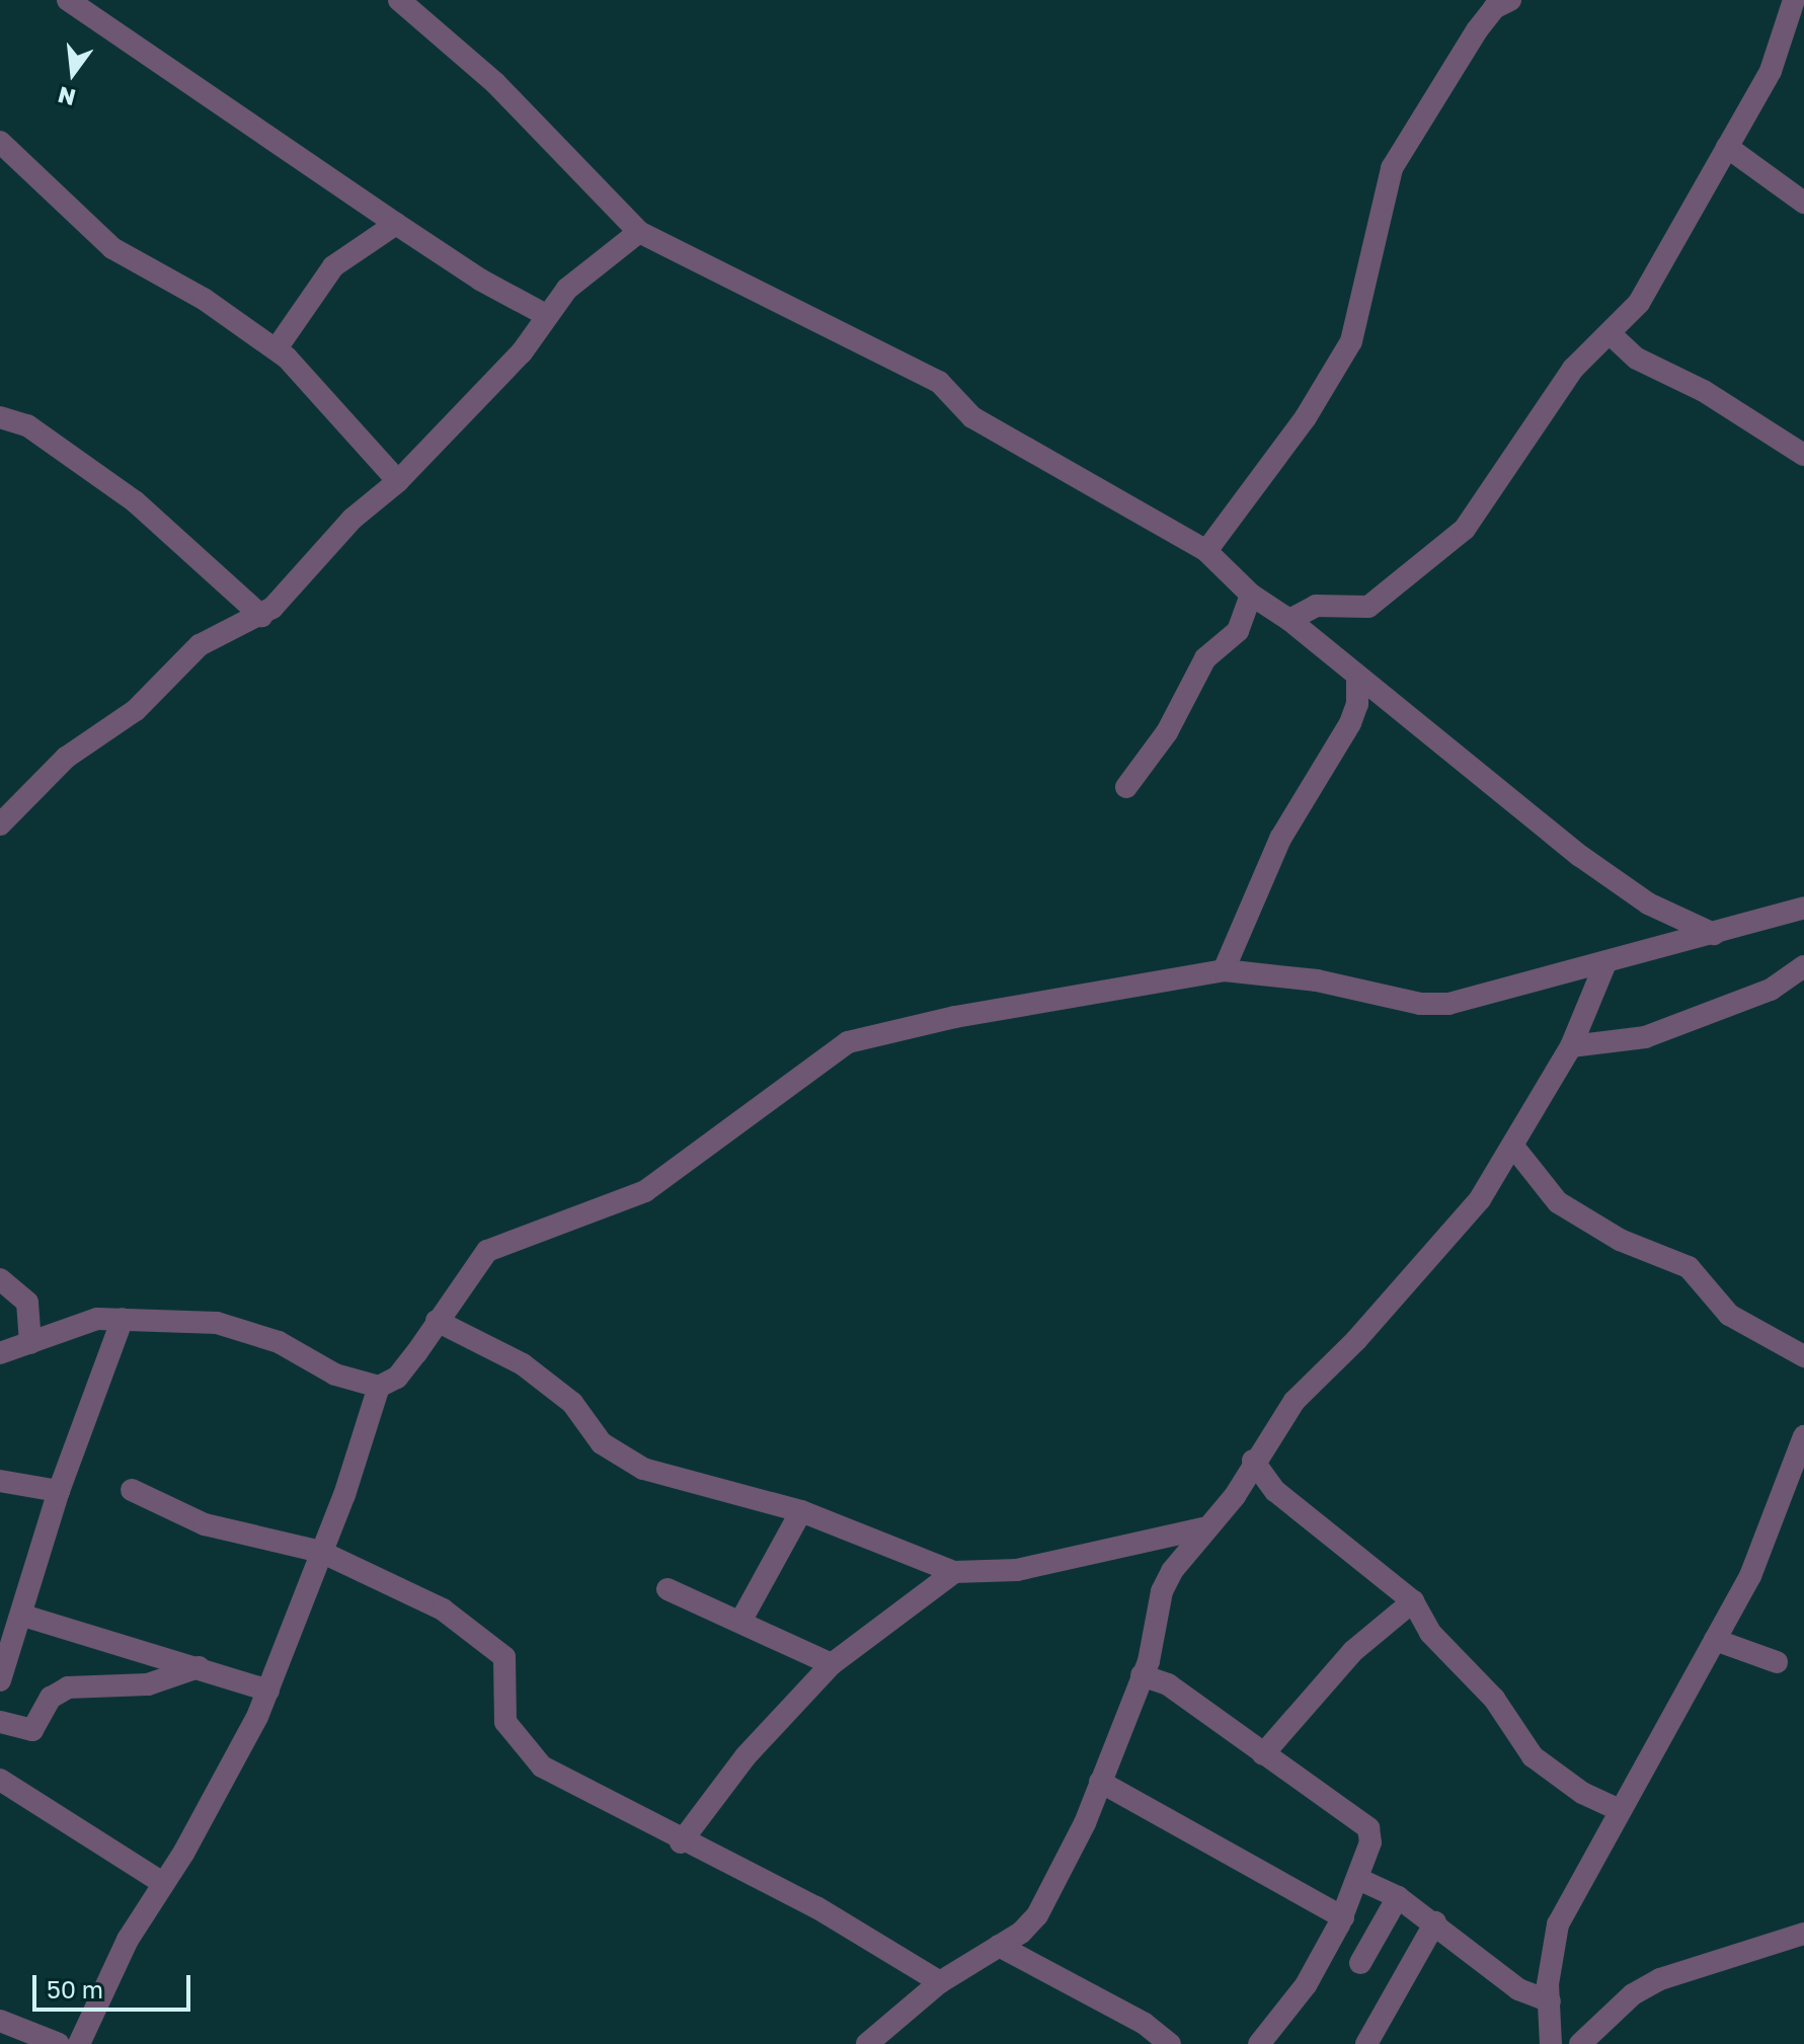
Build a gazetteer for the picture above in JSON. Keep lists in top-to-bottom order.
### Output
{
  "scale_bar": "50 m",
  "north": "bottom"
}
